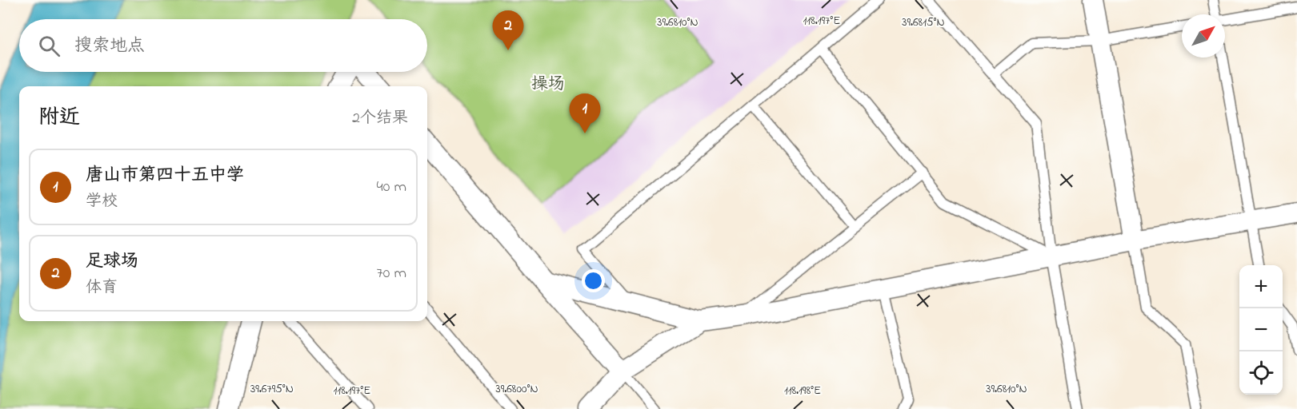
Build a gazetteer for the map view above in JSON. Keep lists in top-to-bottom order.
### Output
{
  "parks": ["操场"],
  "north": "top right",
  "page": {
    "pins": ["2", "1"],
    "search": "搜索地点",
    "heading": ["附近", "2个结果"],
    "list": [
      {
        "mark": "1",
        "name": "唐山市第四十五中学",
        "note": "学校",
        "value": "40 m"
      },
      {
        "mark": "2",
        "name": "足球场",
        "note": "体育",
        "value": "70 m"
      }
    ],
    "map_buttons": ["+", "−"]
  },
  "coordinates": [
    "118.197°E",
    "39.6810°N",
    "39.6815°N",
    "39.6795°N",
    "39.6800°N",
    "118.198°E"
  ]
}
